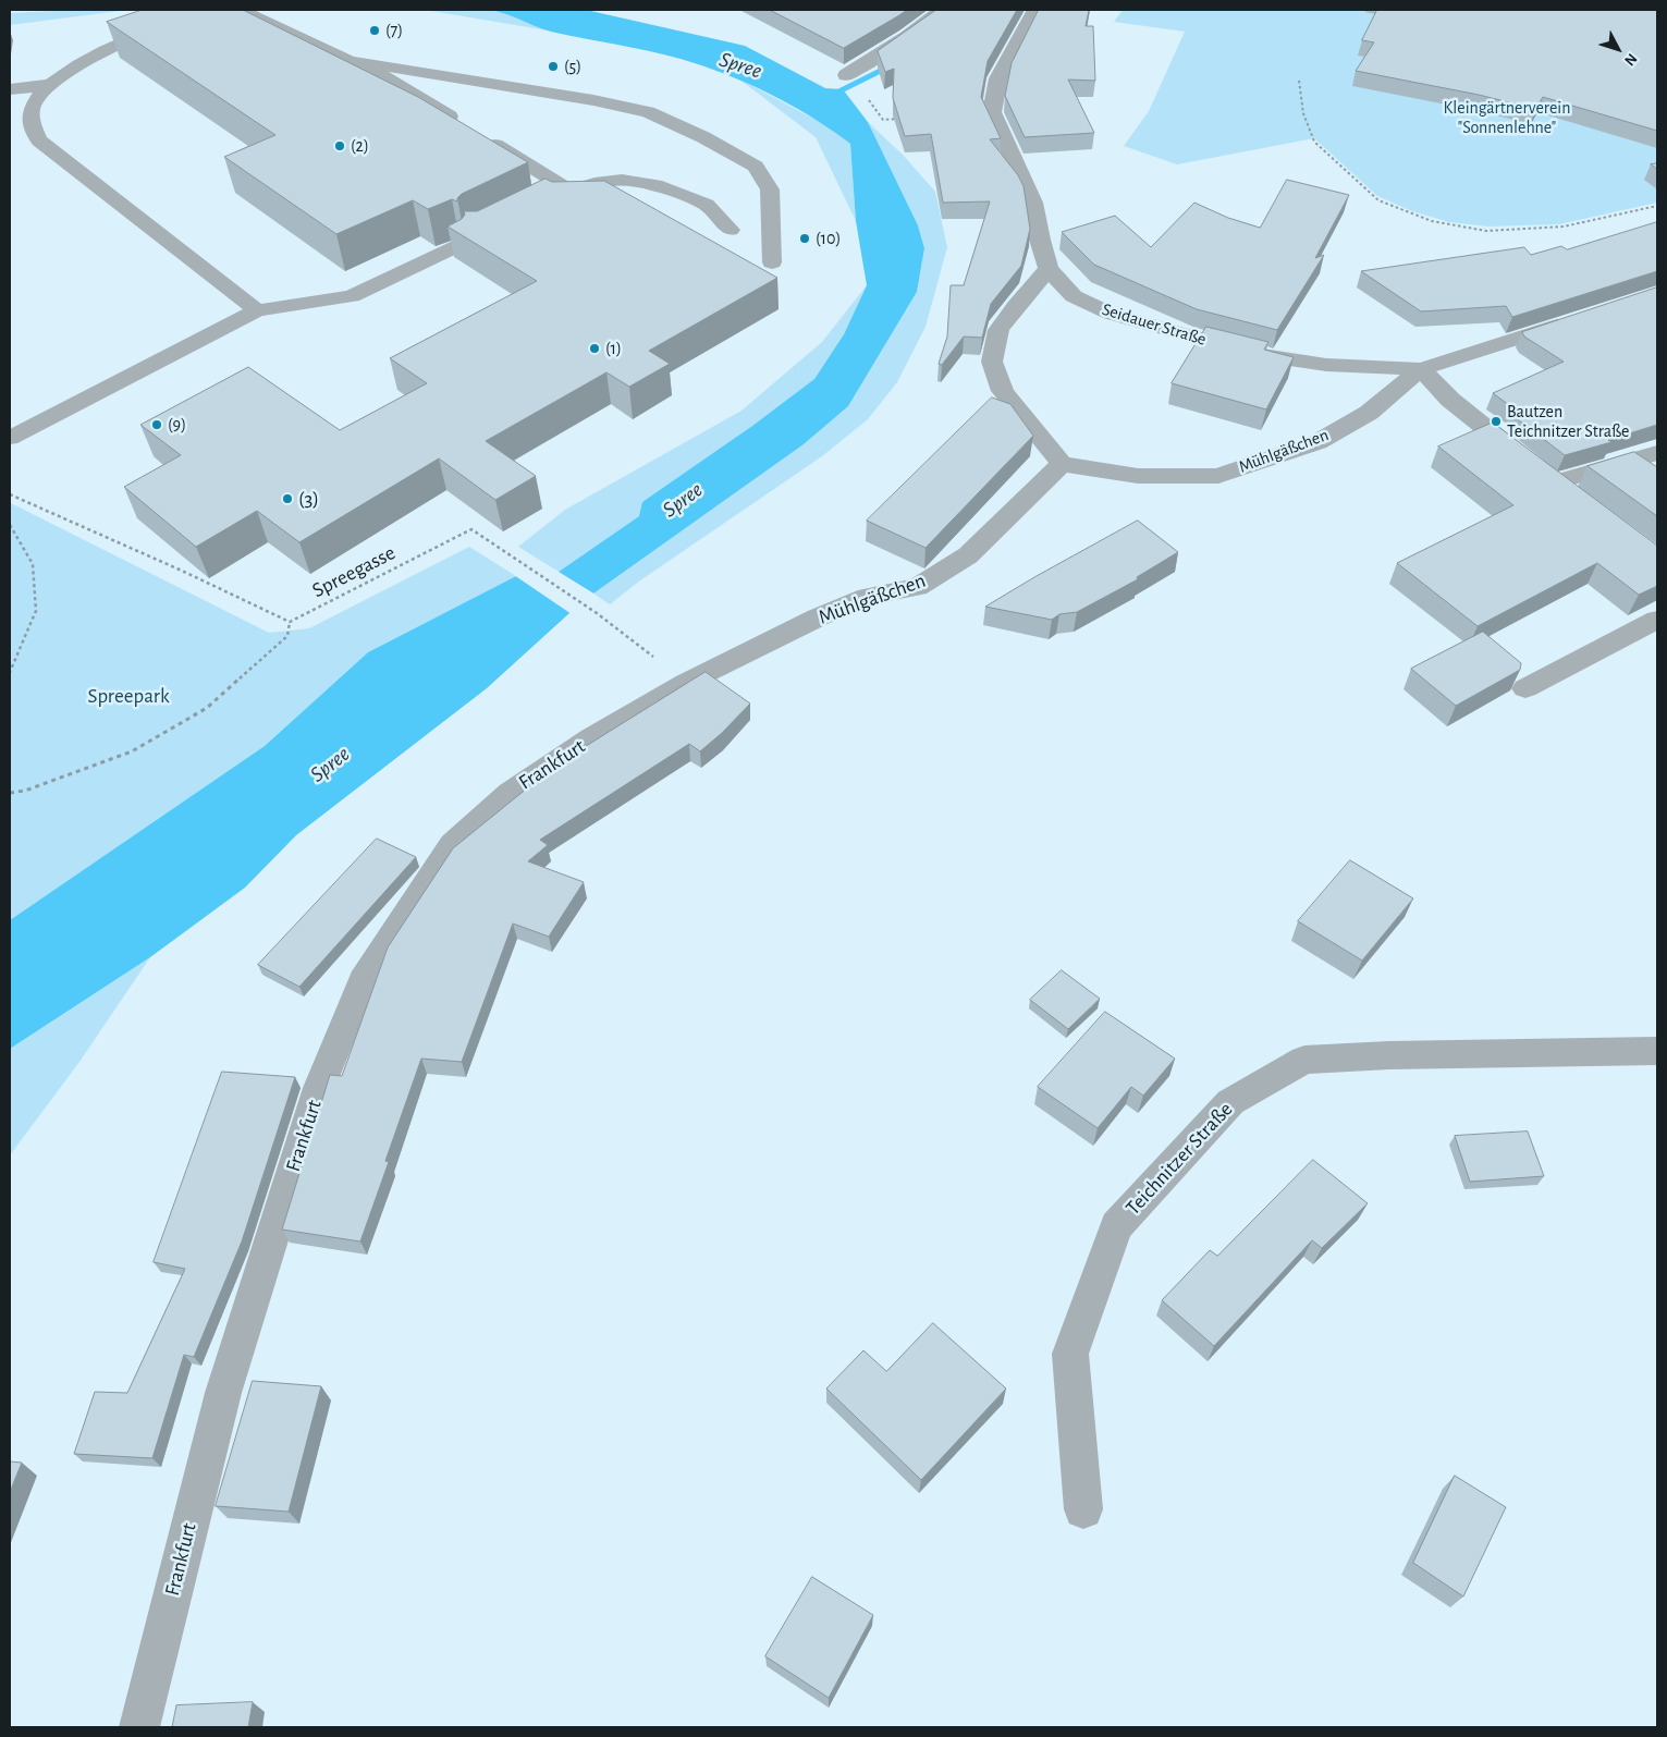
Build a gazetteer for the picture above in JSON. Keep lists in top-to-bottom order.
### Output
{
  "streets": {
    "street": [
      "Seidauer Straße",
      "Mühlgäßchen",
      "Frankfurt",
      "Teichnitzer Straße"
    ],
    "path": ["Spreegasse"]
  },
  "crossings": [
    ["Seidauer Straße", "Mühlgäßchen"],
    ["Mühlgäßchen", "Spreegasse"],
    ["Mühlgäßchen", "Frankfurt"],
    ["Spreegasse", "Frankfurt"]
  ],
  "water": ["Spree"],
  "parks": ["Kleingärtnerverein \"Sonnenlehne\"", "Spreepark"],
  "places": [
    "(7)",
    "(5)",
    "(2)",
    "(10)",
    "(1)",
    "Bautzen Teichnitzer Straße",
    "(9)",
    "(3)"
  ],
  "north": "bottom right"
}
